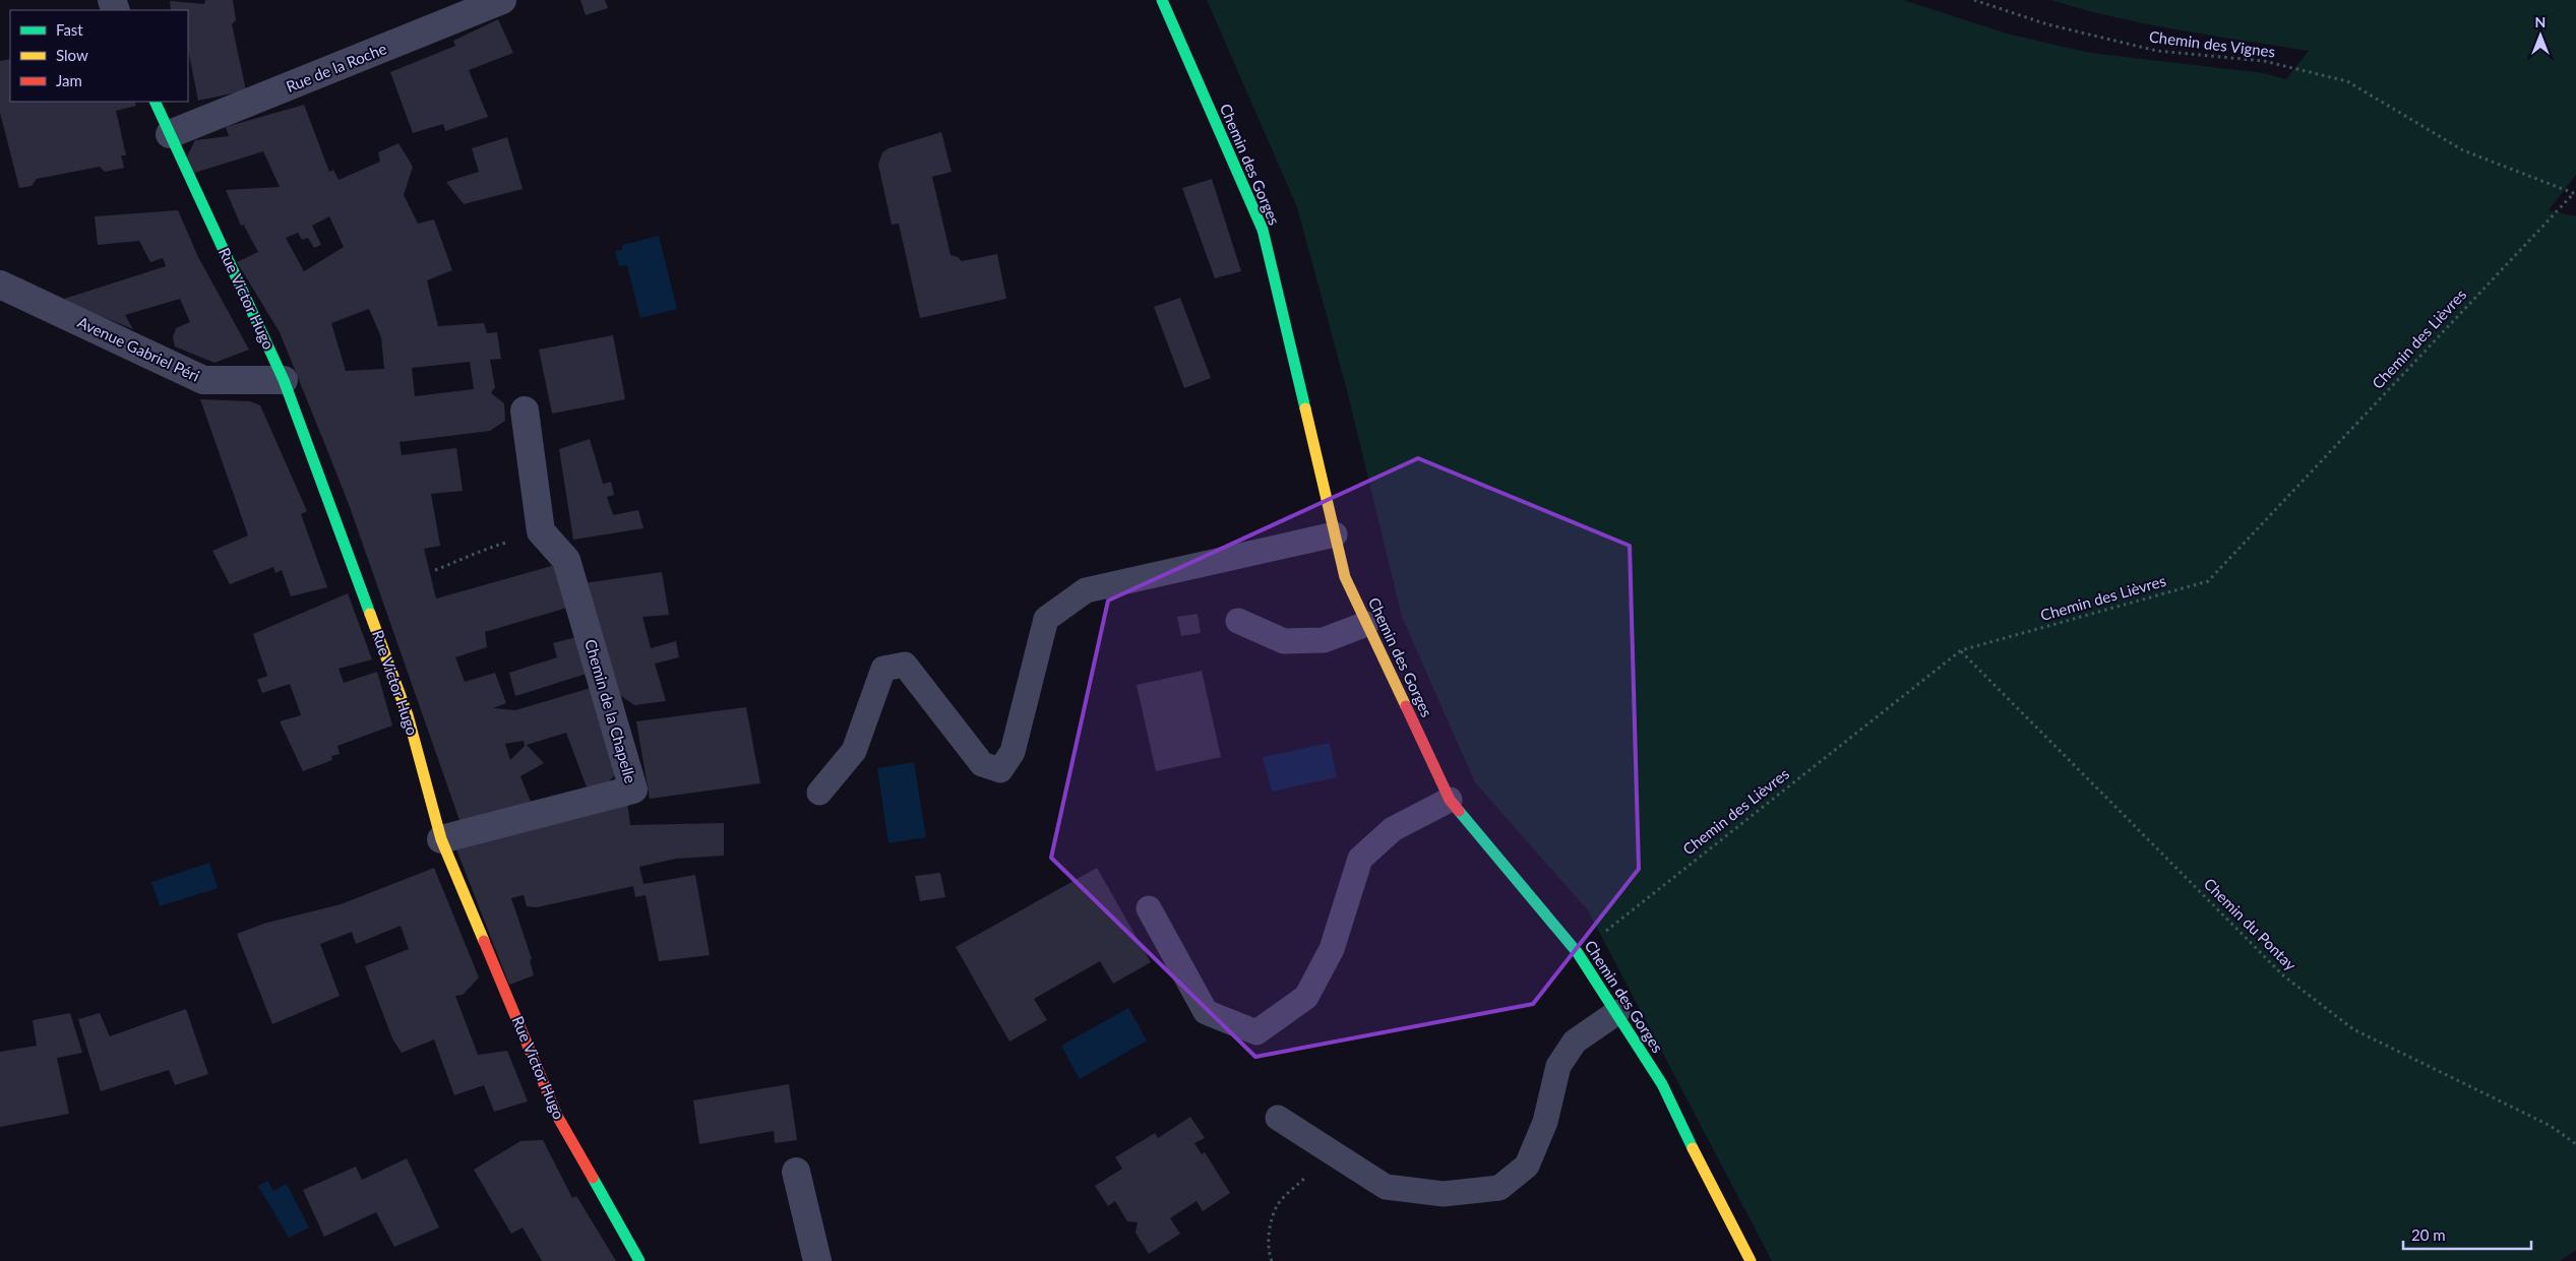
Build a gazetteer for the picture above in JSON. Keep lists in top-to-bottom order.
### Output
{
  "streets": {
    "street": [
      "Rue de la Roche",
      "Chemin des Gorges",
      "Rue Victor Hugo",
      "Avenue Gabriel Péri",
      "Chemin de la Chapelle"
    ],
    "path": ["Chemin des Vignes", "Chemin des Lièvres", "Chemin du Pontay"]
  },
  "crossings": [
    ["Chemin des Vignes", "Chemin des Lièvres"],
    ["Rue de la Roche", "Rue Victor Hugo"],
    ["Chemin des Gorges", "Chemin des Lièvres"],
    ["Rue Victor Hugo", "Avenue Gabriel Péri"],
    ["Rue Victor Hugo", "Chemin de la Chapelle"],
    ["Chemin des Lièvres", "Chemin du Pontay"]
  ],
  "legend": ["Fast", "Slow", "Jam"],
  "scale_bar": "20 m",
  "north": "top"
}
